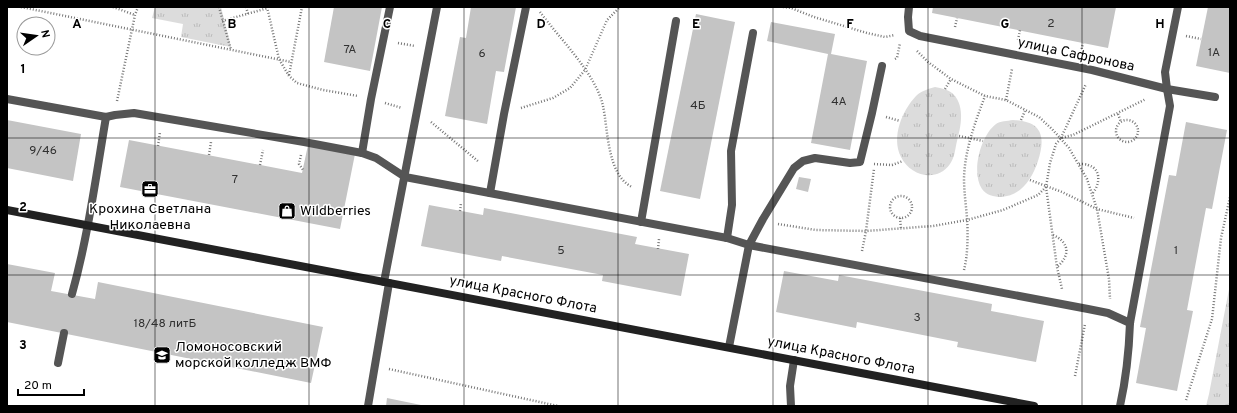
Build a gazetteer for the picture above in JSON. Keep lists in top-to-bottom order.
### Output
{
  "streets": {
    "main road": ["улица Красного Флота"],
    "lane": ["улица Сафронова"]
  },
  "places": {
    "office": ["Крохина Светлана Николаевна"],
    "shop": ["Wildberries"],
    "school or university": ["Ломоносовский морской колледж ВМФ"]
  },
  "house_numbers": [
    "2",
    "7А",
    "1А",
    "6",
    "4А",
    "4Б",
    "9/46",
    "7",
    "5",
    "1",
    "3",
    "18/48 литБ"
  ],
  "scale_bar": "20 m",
  "north": "right",
  "grid": {
    "columns": [
      "A",
      "B",
      "C",
      "D",
      "E",
      "F",
      "G",
      "H"
    ],
    "rows": ["1", "2", "3"]
  }
}
